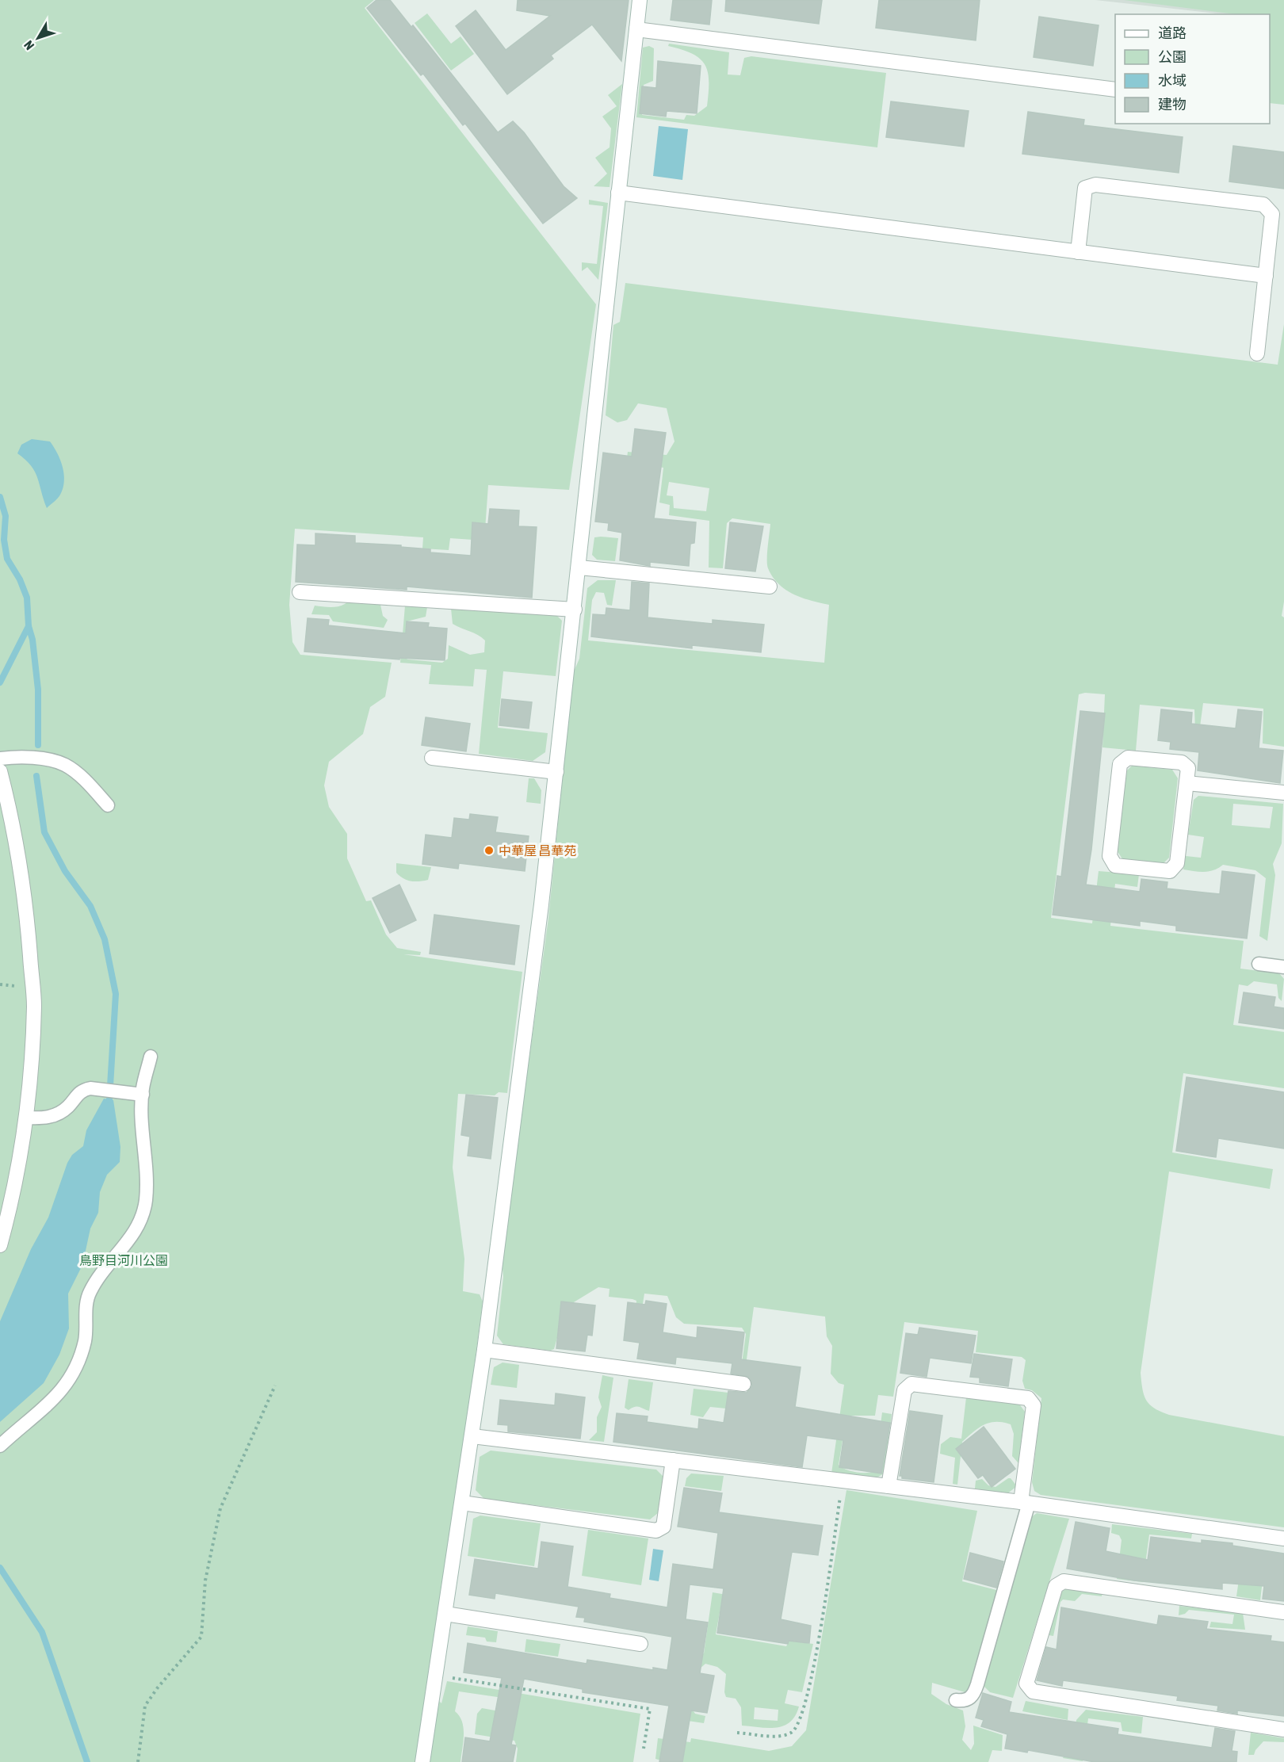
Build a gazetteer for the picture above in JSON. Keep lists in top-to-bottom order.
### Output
{
  "parks": ["鳥野目河川公園"],
  "places": ["中華屋 昌華苑"],
  "legend": [
    "道路",
    "公園",
    "水域",
    "建物"
  ],
  "north": "bottom left"
}
